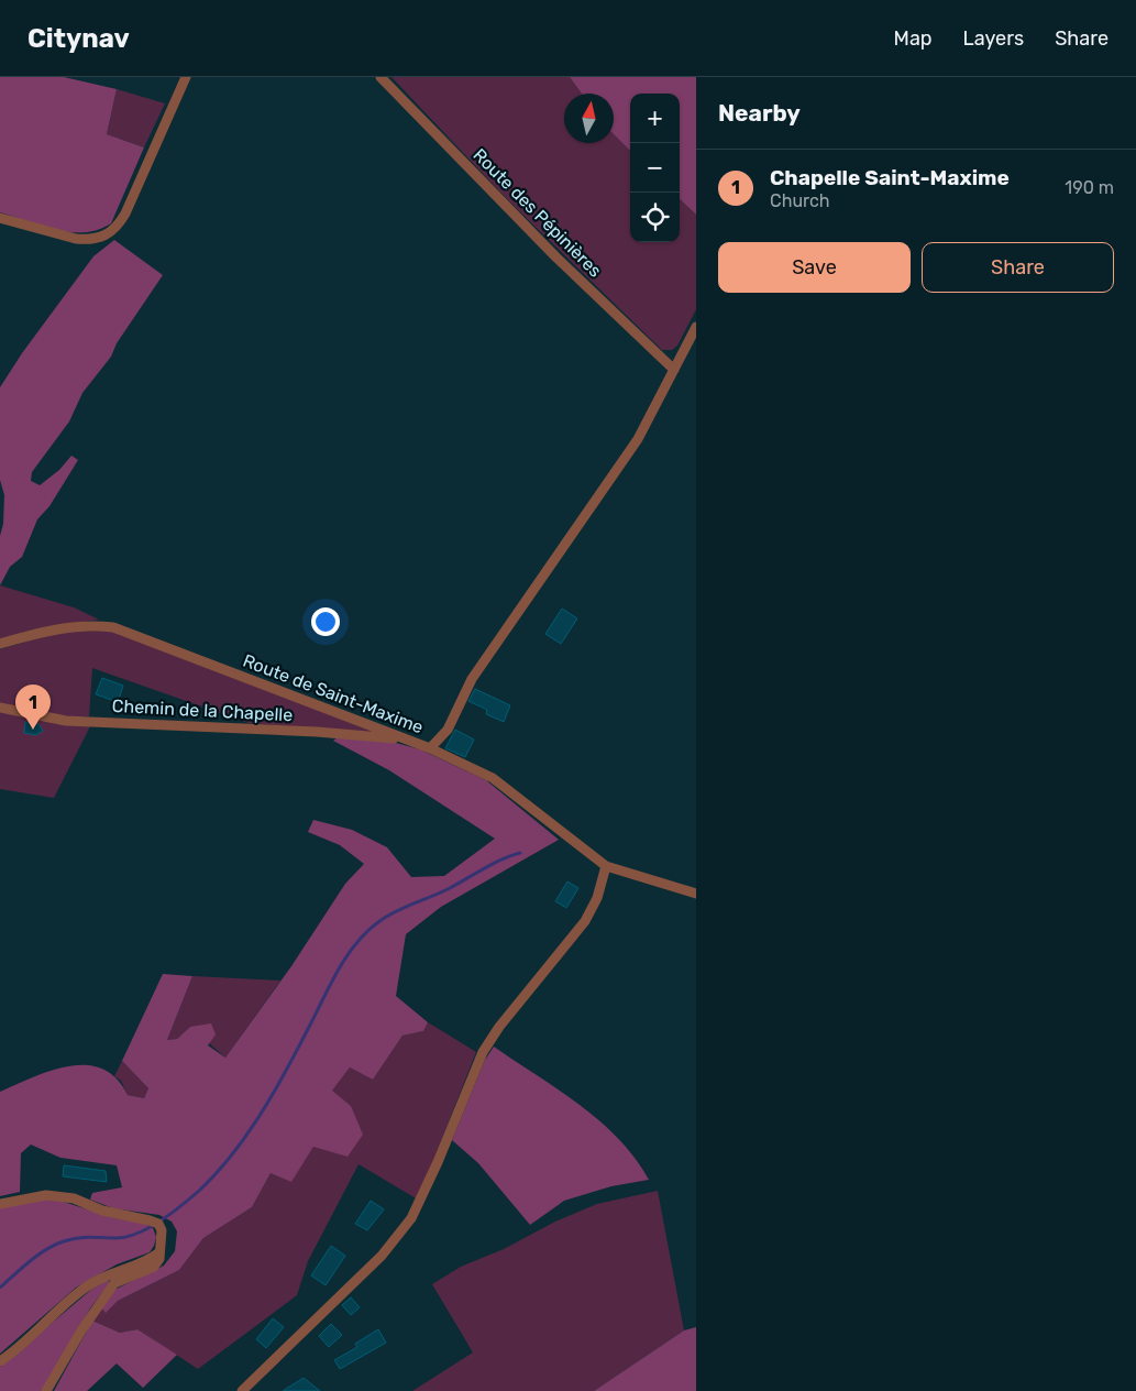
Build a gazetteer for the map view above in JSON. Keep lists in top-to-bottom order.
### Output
{
  "streets": {
    "street": ["Route des Pépinières", "Route de Saint-Maxime", "Chemin de la Chapelle"]
  },
  "crossings": [
    ["Route des Pépinières", "Route de Saint-Maxime"],
    ["Route de Saint-Maxime", "Chemin de la Chapelle"]
  ],
  "north": "top",
  "page": {
    "header": "Citynav",
    "nav": ["Map", "Layers", "Share"],
    "heading": "Nearby",
    "map_buttons": ["+", "−"],
    "list": [
      {
        "mark": "1",
        "name": "Chapelle Saint-Maxime",
        "note": "Church",
        "value": "190 m"
      }
    ],
    "buttons": ["Save", "Share"],
    "pins": "1"
  }
}
